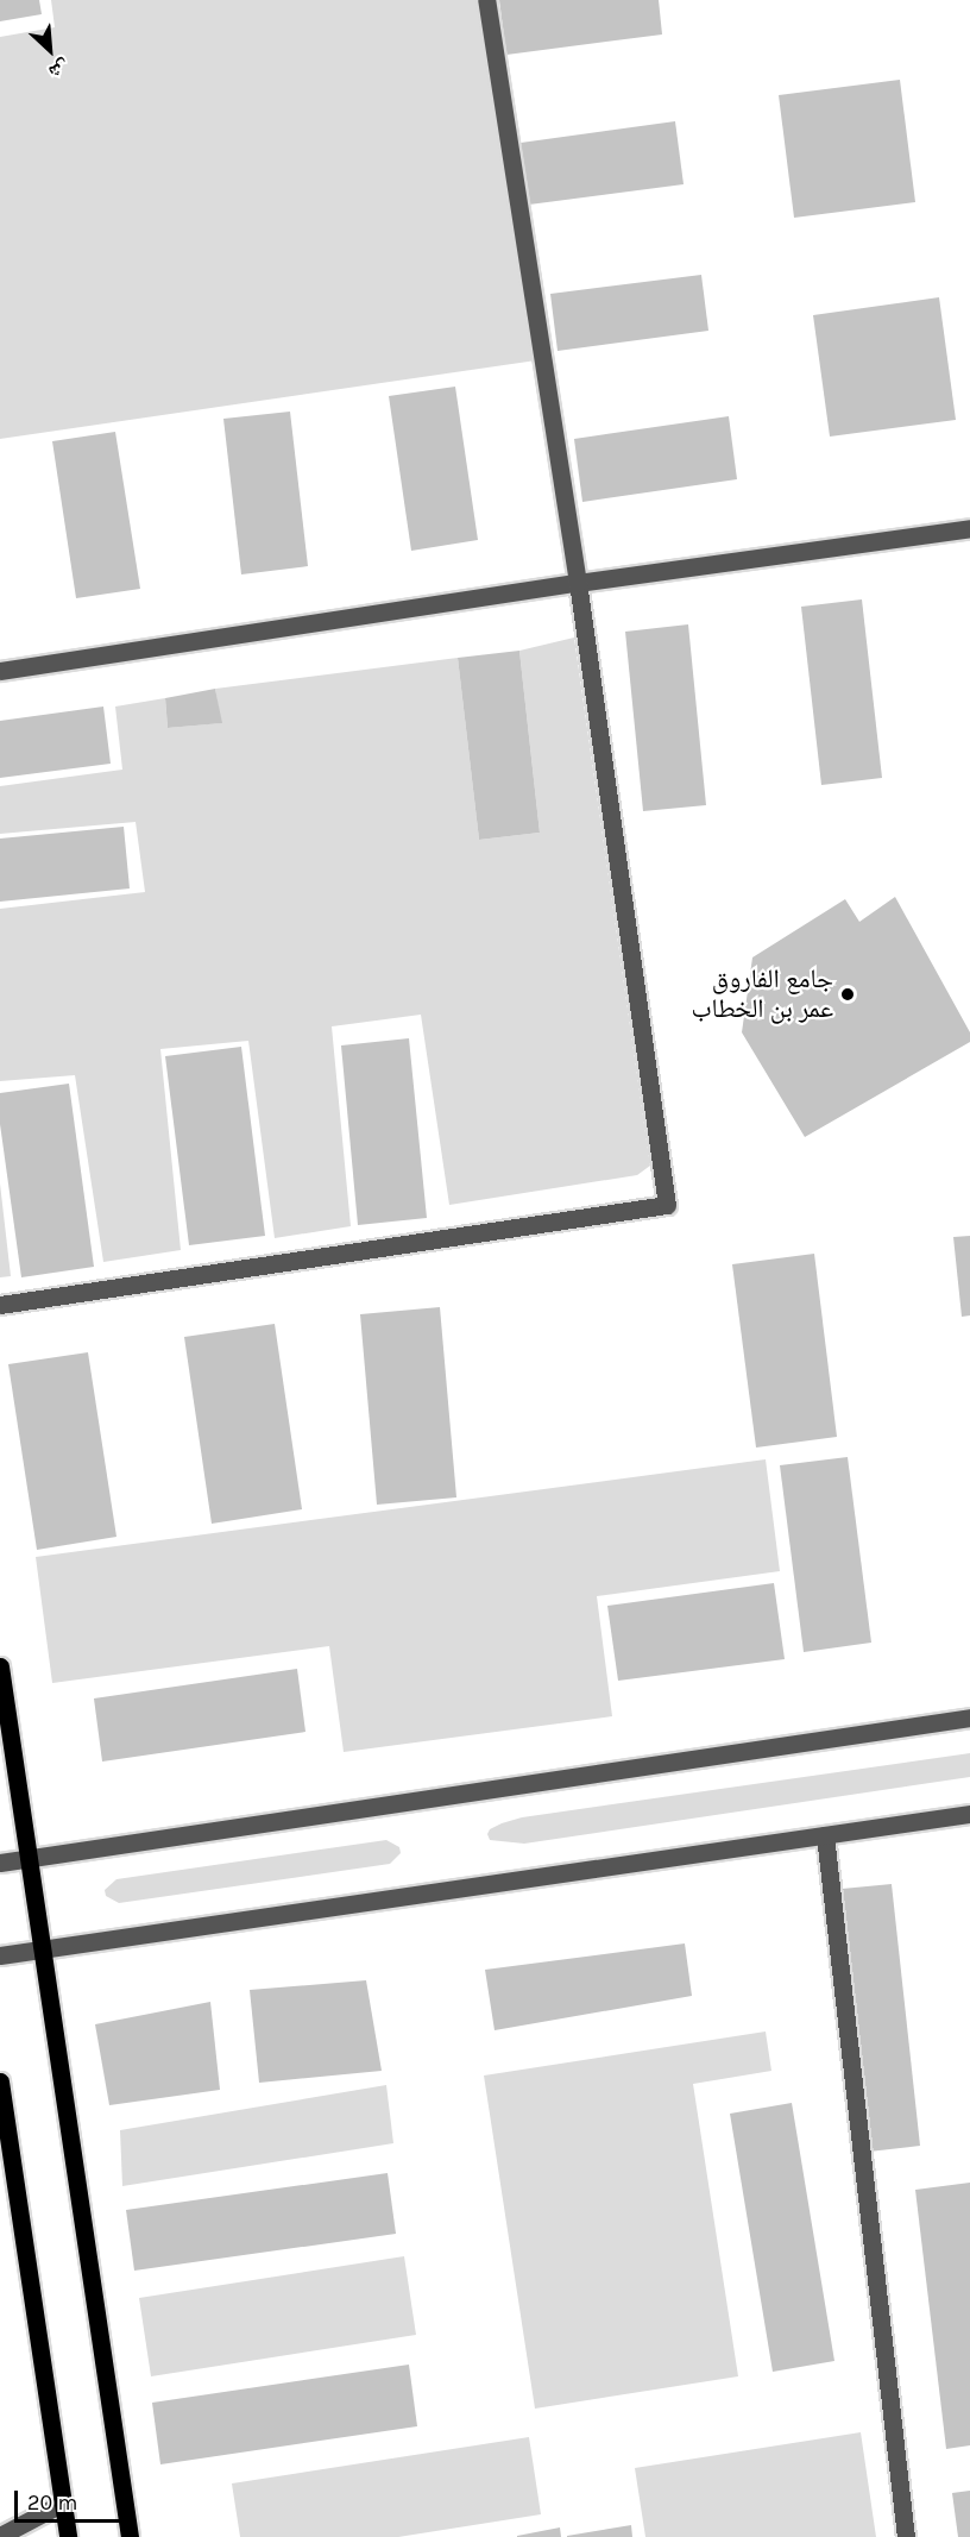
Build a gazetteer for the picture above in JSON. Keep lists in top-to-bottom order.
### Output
{
  "places": ["جامع الفاروق عمر بن الخطاب"],
  "scale_bar": "20 m",
  "north": "bottom right"
}
